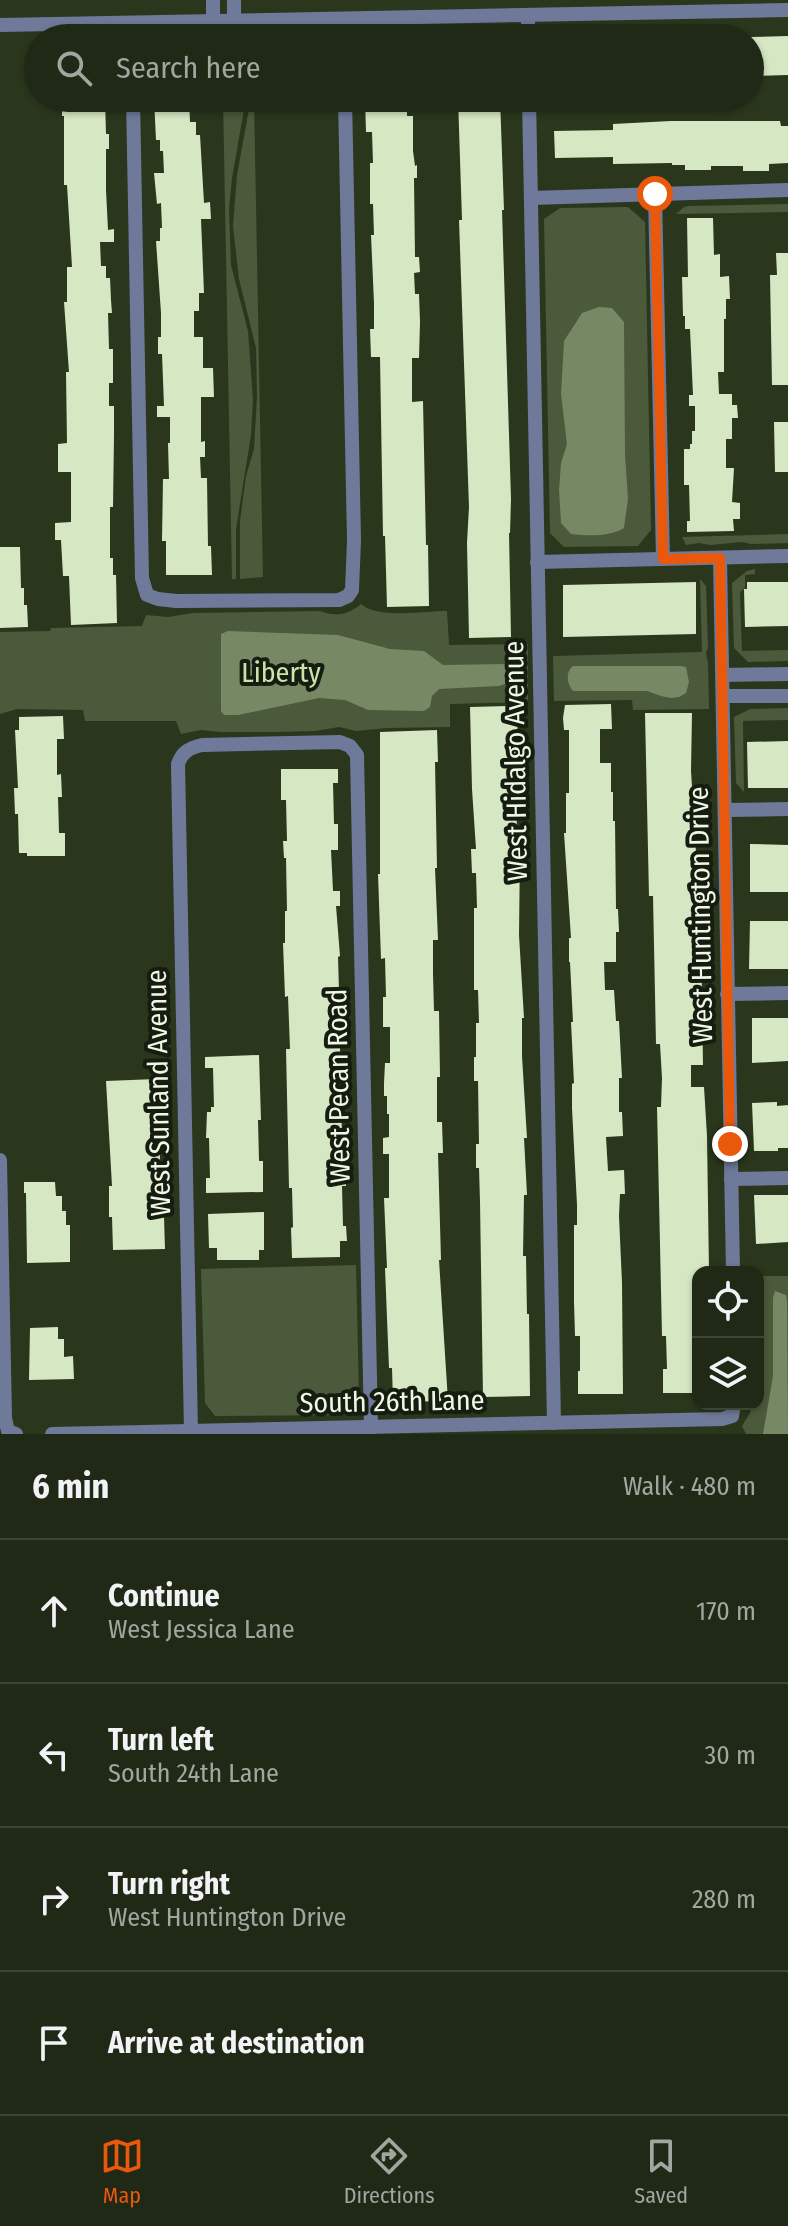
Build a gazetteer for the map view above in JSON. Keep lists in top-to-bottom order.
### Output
{
  "streets": {
    "street": [
      "West Hidalgo Avenue",
      "West Huntington Drive",
      "West Pecan Road",
      "West Sunland Avenue",
      "South 26th Lane"
    ]
  },
  "crossings": [
    ["West Hidalgo Avenue", "South 26th Lane"],
    ["West Pecan Road", "West Sunland Avenue"],
    ["West Pecan Road", "South 26th Lane"],
    ["West Sunland Avenue", "South 26th Lane"]
  ],
  "parks": ["Liberty"],
  "page": {
    "search": "Search here",
    "heading": ["6 min", "Walk · 480 m"],
    "list": [
      ["Continue", "West Jessica Lane", "170 m"],
      ["Turn left", "South 24th Lane", "30 m"],
      ["Turn right", "West Huntington Drive", "280 m"],
      "Arrive at destination"
    ],
    "nav": ["Map", "Directions", "Saved"]
  }
}
